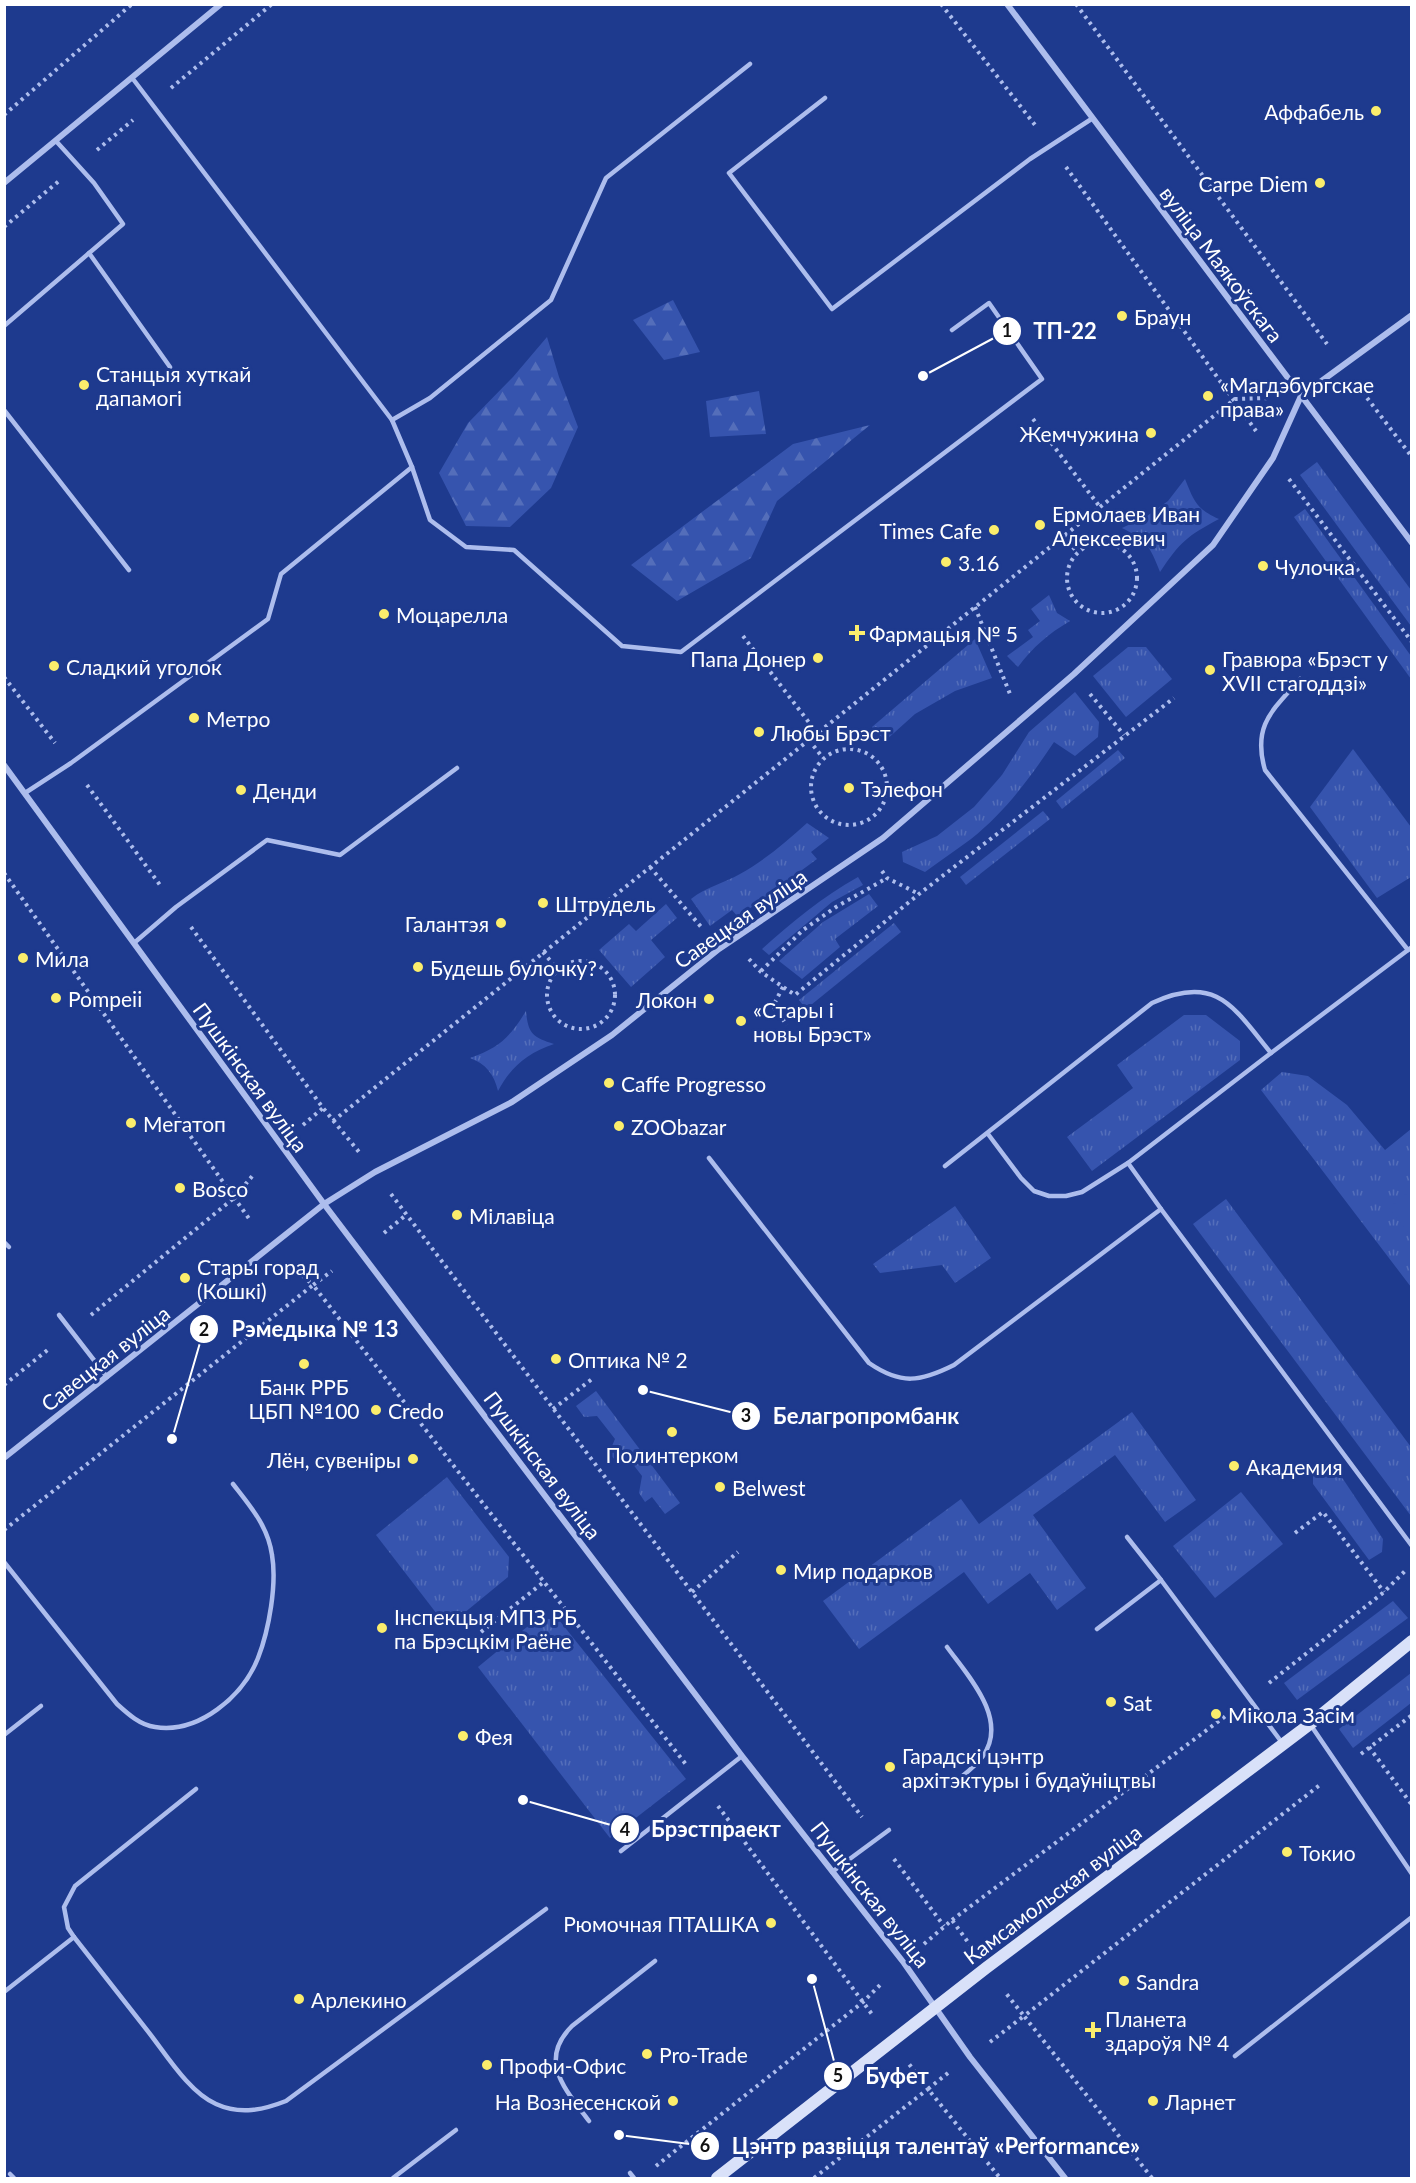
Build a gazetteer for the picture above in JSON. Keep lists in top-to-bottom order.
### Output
{
  "streets": {
    "main road": ["Камсамольская вуліца"],
    "street": ["вуліца Маякоўскага", "Савецкая вуліца", "Пушкінская вуліца"]
  },
  "crossings": [
    ["вуліца Маякоўскага", "Савецкая вуліца"],
    ["Савецкая вуліца", "Пушкінская вуліца"],
    ["Пушкінская вуліца", "Камсамольская вуліца"]
  ],
  "places": {
    "other": [
      "Аффабель",
      "Carpe Diem",
      "Браун",
      "ТП-22",
      "Станцыя хуткай дапамогі",
      "«Магдэбургскае права»",
      "Жемчужина",
      "Ермолаев Иван Алексеевич",
      "Times Cafe",
      "3.16",
      "Чулочка",
      "Моцарелла",
      "Папа Донер",
      "Сладкий уголок",
      "Гравюра «Брэст у XVII стагоддзі»",
      "Метро",
      "Любы Брэст",
      "Тэлефон",
      "Денди",
      "Штрудель",
      "Галантэя",
      "Мила",
      "Будешь булочку?",
      "Pompeii",
      "Локон",
      "«Стары і новы Брэст»",
      "Caffe Progresso",
      "Мегатоп",
      "ZOObazar",
      "Bosco",
      "Мілавіца",
      "Стары горад (Кошкі)",
      "Оптика № 2",
      "Банк РРБ ЦБП №100",
      "Белагропромбанк",
      "Credo",
      "Полинтерком",
      "Рэмедыка № 13",
      "Лён, сувеніры",
      "Академия",
      "Belwest",
      "Мир подарков",
      "Інспекцыя МПЗ РБ па Брэсцкім Раёне",
      "Sat",
      "Мікола Засім",
      "Фея",
      "Гарадскі цэнтр архітэктуры і будаўніцтвы",
      "Брэстпраект",
      "Токио",
      "Рюмочная ПТАШКА",
      "Буфет",
      "Sandra",
      "Арлекино",
      "Pro-Trade",
      "Профи-Офис",
      "На Вознесенской",
      "Ларнет",
      "Цэнтр развіцця талентаў «Performance»"
    ],
    "health": ["Фармацыя № 5", "Планета здароўя № 4"]
  }
}
